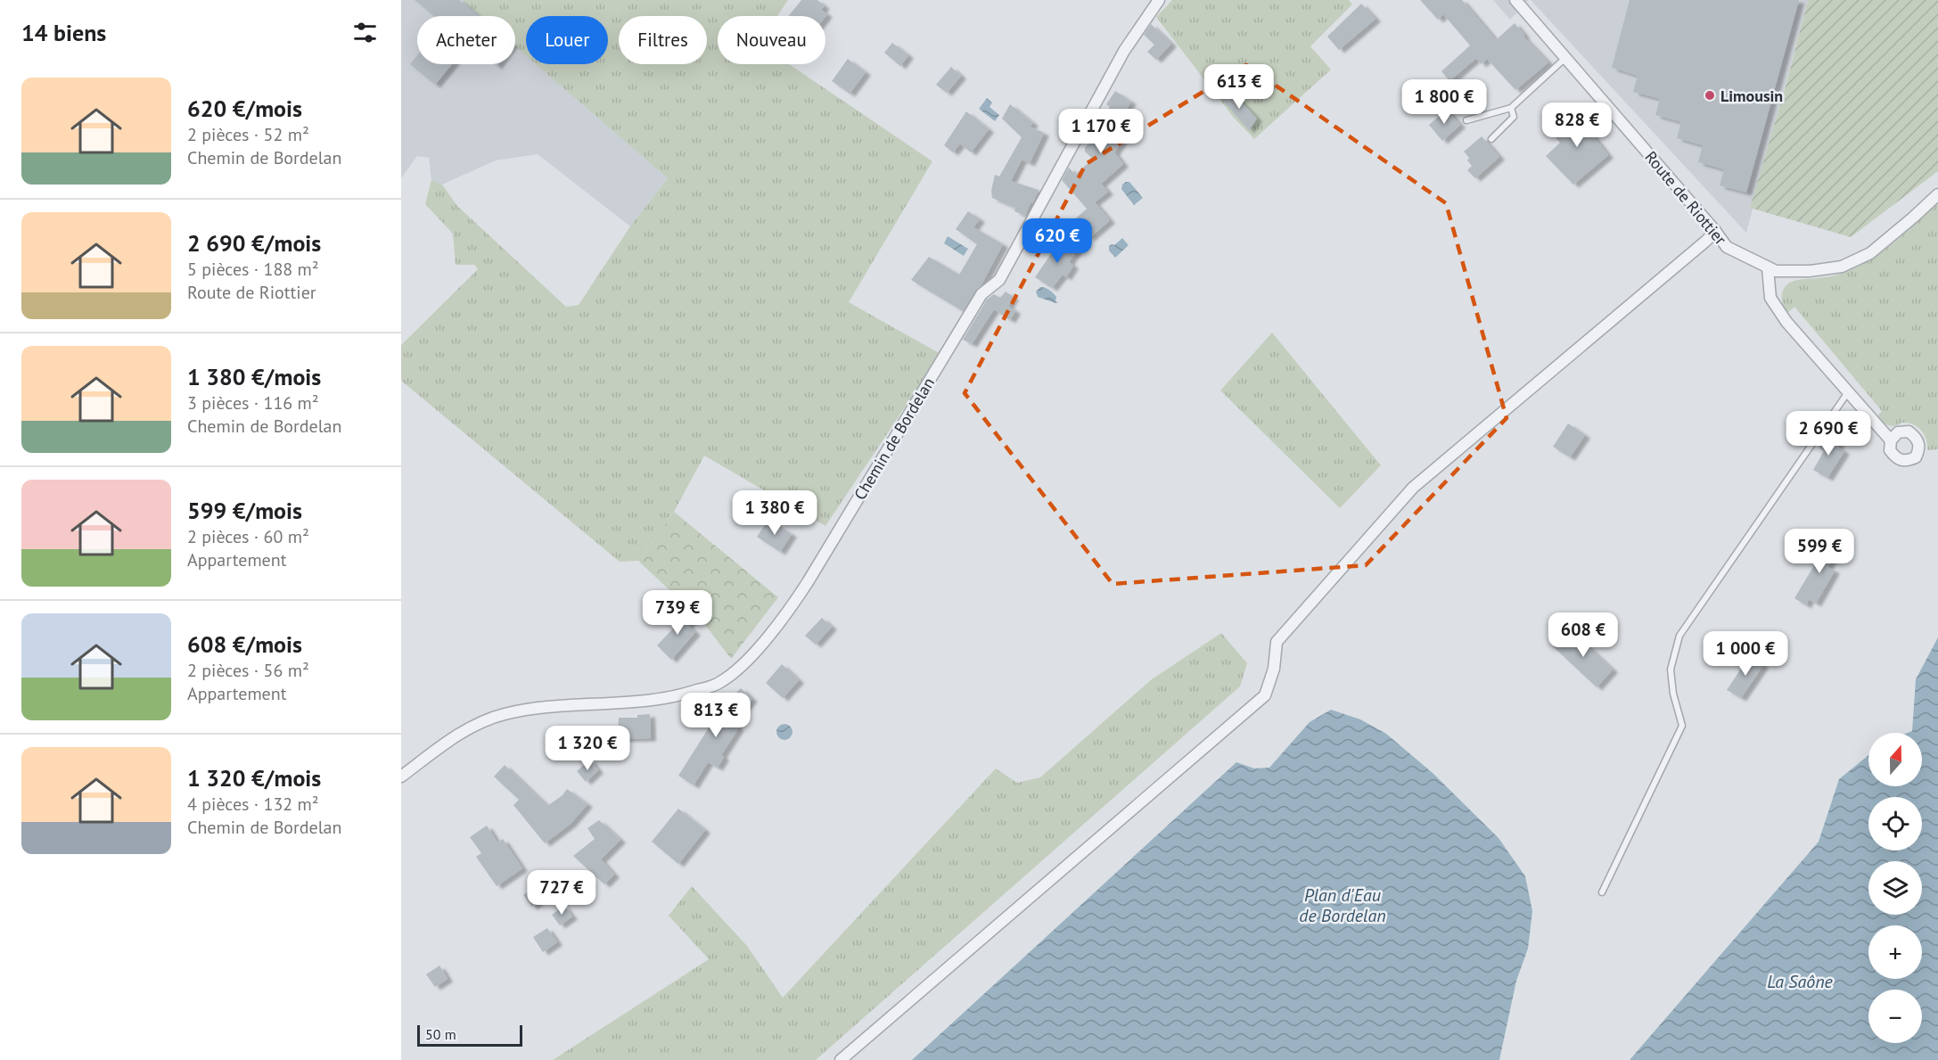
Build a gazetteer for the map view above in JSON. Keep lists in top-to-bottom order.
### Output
{
  "streets": {
    "street": ["Route de Riottier", "Chemin de Bordelan"]
  },
  "water": ["Plan d'Eau de Bordelan", "La Saône"],
  "places": ["Limousin"],
  "scale_bar": "50 m",
  "north": "top",
  "page": {
    "heading": "14 biens",
    "chip": [
      "Acheter",
      "Louer",
      "Filtres",
      "Nouveau"
    ],
    "list": [
      {
        "name": "620 €/mois",
        "note": "2 pièces · 52 m² · Chemin de Bordelan"
      },
      {
        "name": "2 690 €/mois",
        "note": "5 pièces · 188 m² · Route de Riottier"
      },
      {
        "name": "1 380 €/mois",
        "note": "3 pièces · 116 m² · Chemin de Bordelan"
      },
      {
        "name": "599 €/mois",
        "note": "2 pièces · 60 m² · Appartement"
      },
      {
        "name": "608 €/mois",
        "note": "2 pièces · 56 m² · Appartement"
      },
      {
        "name": "1 320 €/mois",
        "note": "4 pièces · 132 m² · Chemin de Bordelan"
      }
    ],
    "price": [
      "613 €",
      "1 800 €",
      "828 €",
      "1 170 €",
      "620 €",
      "2 690 €",
      "1 380 €",
      "599 €",
      "739 €",
      "608 €",
      "1 000 €",
      "813 €",
      "1 320 €",
      "727 €"
    ],
    "map_buttons": ["+", "−"],
    "scale": "50 m"
  }
}
